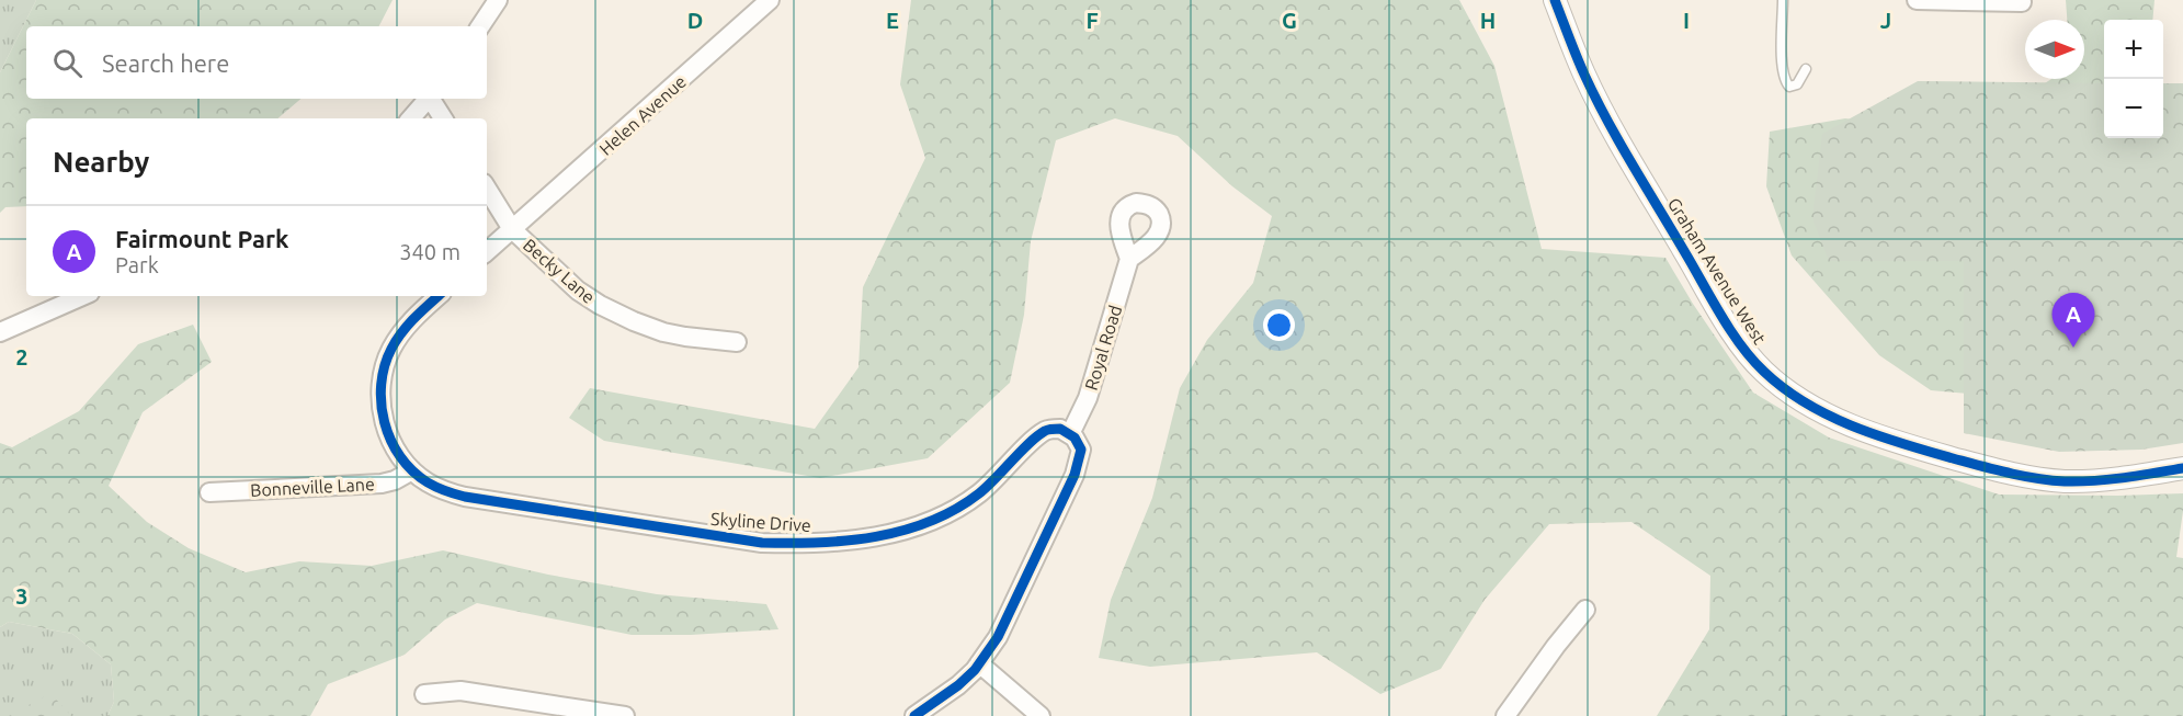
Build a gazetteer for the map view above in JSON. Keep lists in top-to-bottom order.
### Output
{
  "streets": {
    "street": [
      "Helen Avenue",
      "Becky Lane",
      "Graham Avenue West",
      "Royal Road",
      "Bonneville Lane",
      "Skyline Drive"
    ]
  },
  "crossings": [
    ["Helen Avenue", "Becky Lane"],
    ["Royal Road", "Skyline Drive"],
    ["Bonneville Lane", "Skyline Drive"]
  ],
  "north": "right",
  "page": {
    "map_buttons": ["+", "−"],
    "search": "Search here",
    "heading": "Nearby",
    "list": [
      {
        "mark": "A",
        "name": "Fairmount Park",
        "note": "Park",
        "value": "340 m"
      }
    ],
    "pins": "A"
  },
  "grid": {
    "columns": [
      "D",
      "E",
      "F",
      "G",
      "H",
      "I",
      "J"
    ],
    "rows": ["2", "3"]
  }
}
